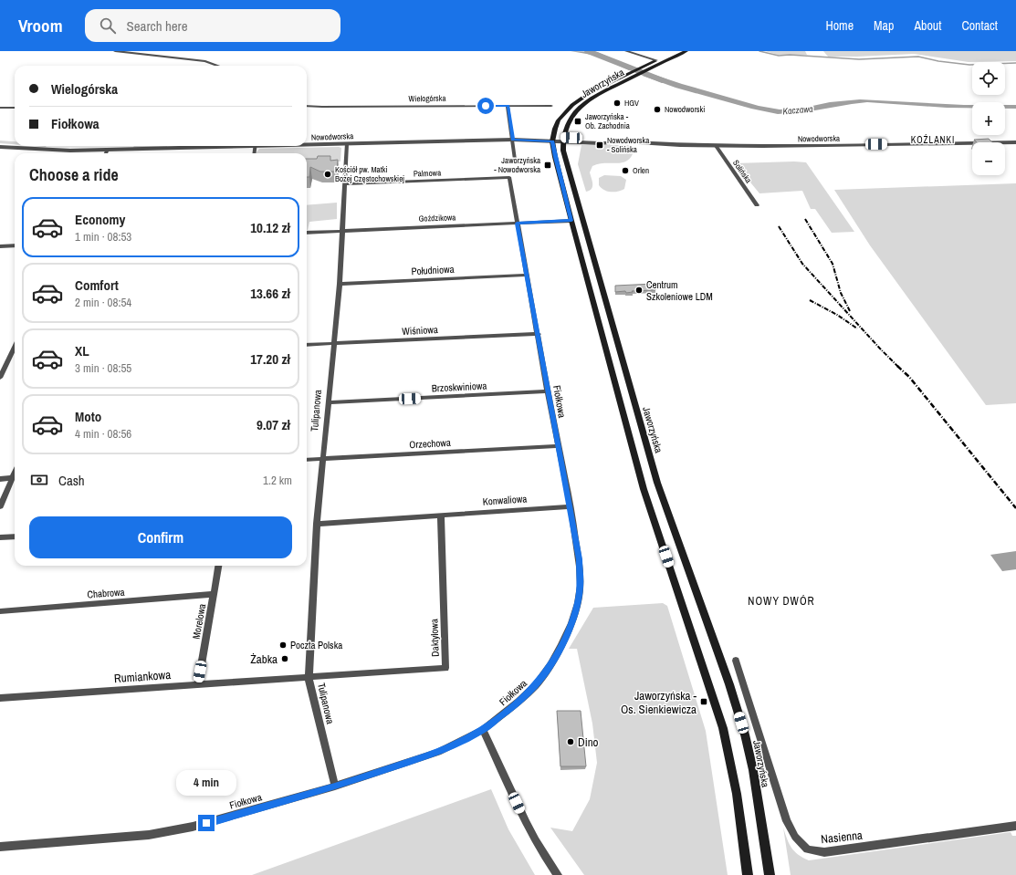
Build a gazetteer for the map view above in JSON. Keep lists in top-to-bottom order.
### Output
{
  "streets": {
    "main road": ["Jaworzyńska"],
    "street": [
      "Wielogórska",
      "Nowodworska",
      "Solińska",
      "Palmowa",
      "Goździkowa",
      "Południowa",
      "Wiśniowa",
      "Brzoskwiniowa",
      "Fiołkowa",
      "Tulipanowa",
      "Orzechowa",
      "Konwaliowa",
      "Chabrowa",
      "Morelowa",
      "Daktylowa",
      "Rumiankowa",
      "Nasienna"
    ]
  },
  "crossings": [
    ["Jaworzyńska", "Nowodworska"],
    ["Nowodworska", "Solińska"],
    ["Nowodworska", "Tulipanowa"],
    ["Palmowa", "Fiołkowa"],
    ["Palmowa", "Tulipanowa"],
    ["Goździkowa", "Fiołkowa"],
    ["Goździkowa", "Tulipanowa"],
    ["Południowa", "Fiołkowa"],
    ["Południowa", "Tulipanowa"],
    ["Wiśniowa", "Fiołkowa"],
    ["Wiśniowa", "Tulipanowa"],
    ["Brzoskwiniowa", "Fiołkowa"],
    ["Brzoskwiniowa", "Tulipanowa"],
    ["Fiołkowa", "Tulipanowa"],
    ["Fiołkowa", "Orzechowa"],
    ["Fiołkowa", "Konwaliowa"],
    ["Tulipanowa", "Orzechowa"],
    ["Tulipanowa", "Konwaliowa"],
    ["Tulipanowa", "Daktylowa"],
    ["Tulipanowa", "Rumiankowa"],
    ["Konwaliowa", "Daktylowa"],
    ["Chabrowa", "Morelowa"],
    ["Morelowa", "Rumiankowa"],
    ["Daktylowa", "Rumiankowa"]
  ],
  "districts": ["KOŹLANKI", "NOWY DWÓR"],
  "water": ["Kaczawa"],
  "places": {
    "other": [
      "HGV",
      "Nowodworski",
      "Orlen",
      "Kościół pw. Matki Bożej Częstochowskiej",
      "Centrum Szkoleniowe LDM",
      "Poczta Polska",
      "Żabka",
      "Dino"
    ],
    "transit": [
      "Jaworzyńska - Ob. Zachodnia",
      "Nowodworska - Solińska",
      "Jaworzyńska - Nowodworska",
      "Jaworzyńska - Os. Sienkiewicza"
    ]
  },
  "page": {
    "header": "Vroom",
    "search": "Search here",
    "nav": [
      "Home",
      "Map",
      "About",
      "Contact"
    ],
    "map_buttons": ["+", "−"],
    "banner": ["Wielogórska", "Fiołkowa"],
    "heading": "Choose a ride",
    "list": [
      {
        "name": "Economy",
        "note": "1 min · 08:53",
        "value": "10.12 zł"
      },
      {
        "name": "Comfort",
        "note": "2 min · 08:54",
        "value": "13.66 zł"
      },
      {
        "name": "XL",
        "note": "3 min · 08:55",
        "value": "17.20 zł"
      },
      {
        "name": "Moto",
        "note": "4 min · 08:56",
        "value": "9.07 zł"
      }
    ],
    "pay": ["Cash", "1.2 km"],
    "buttons": "Confirm",
    "bubble": "4 min"
  }
}
